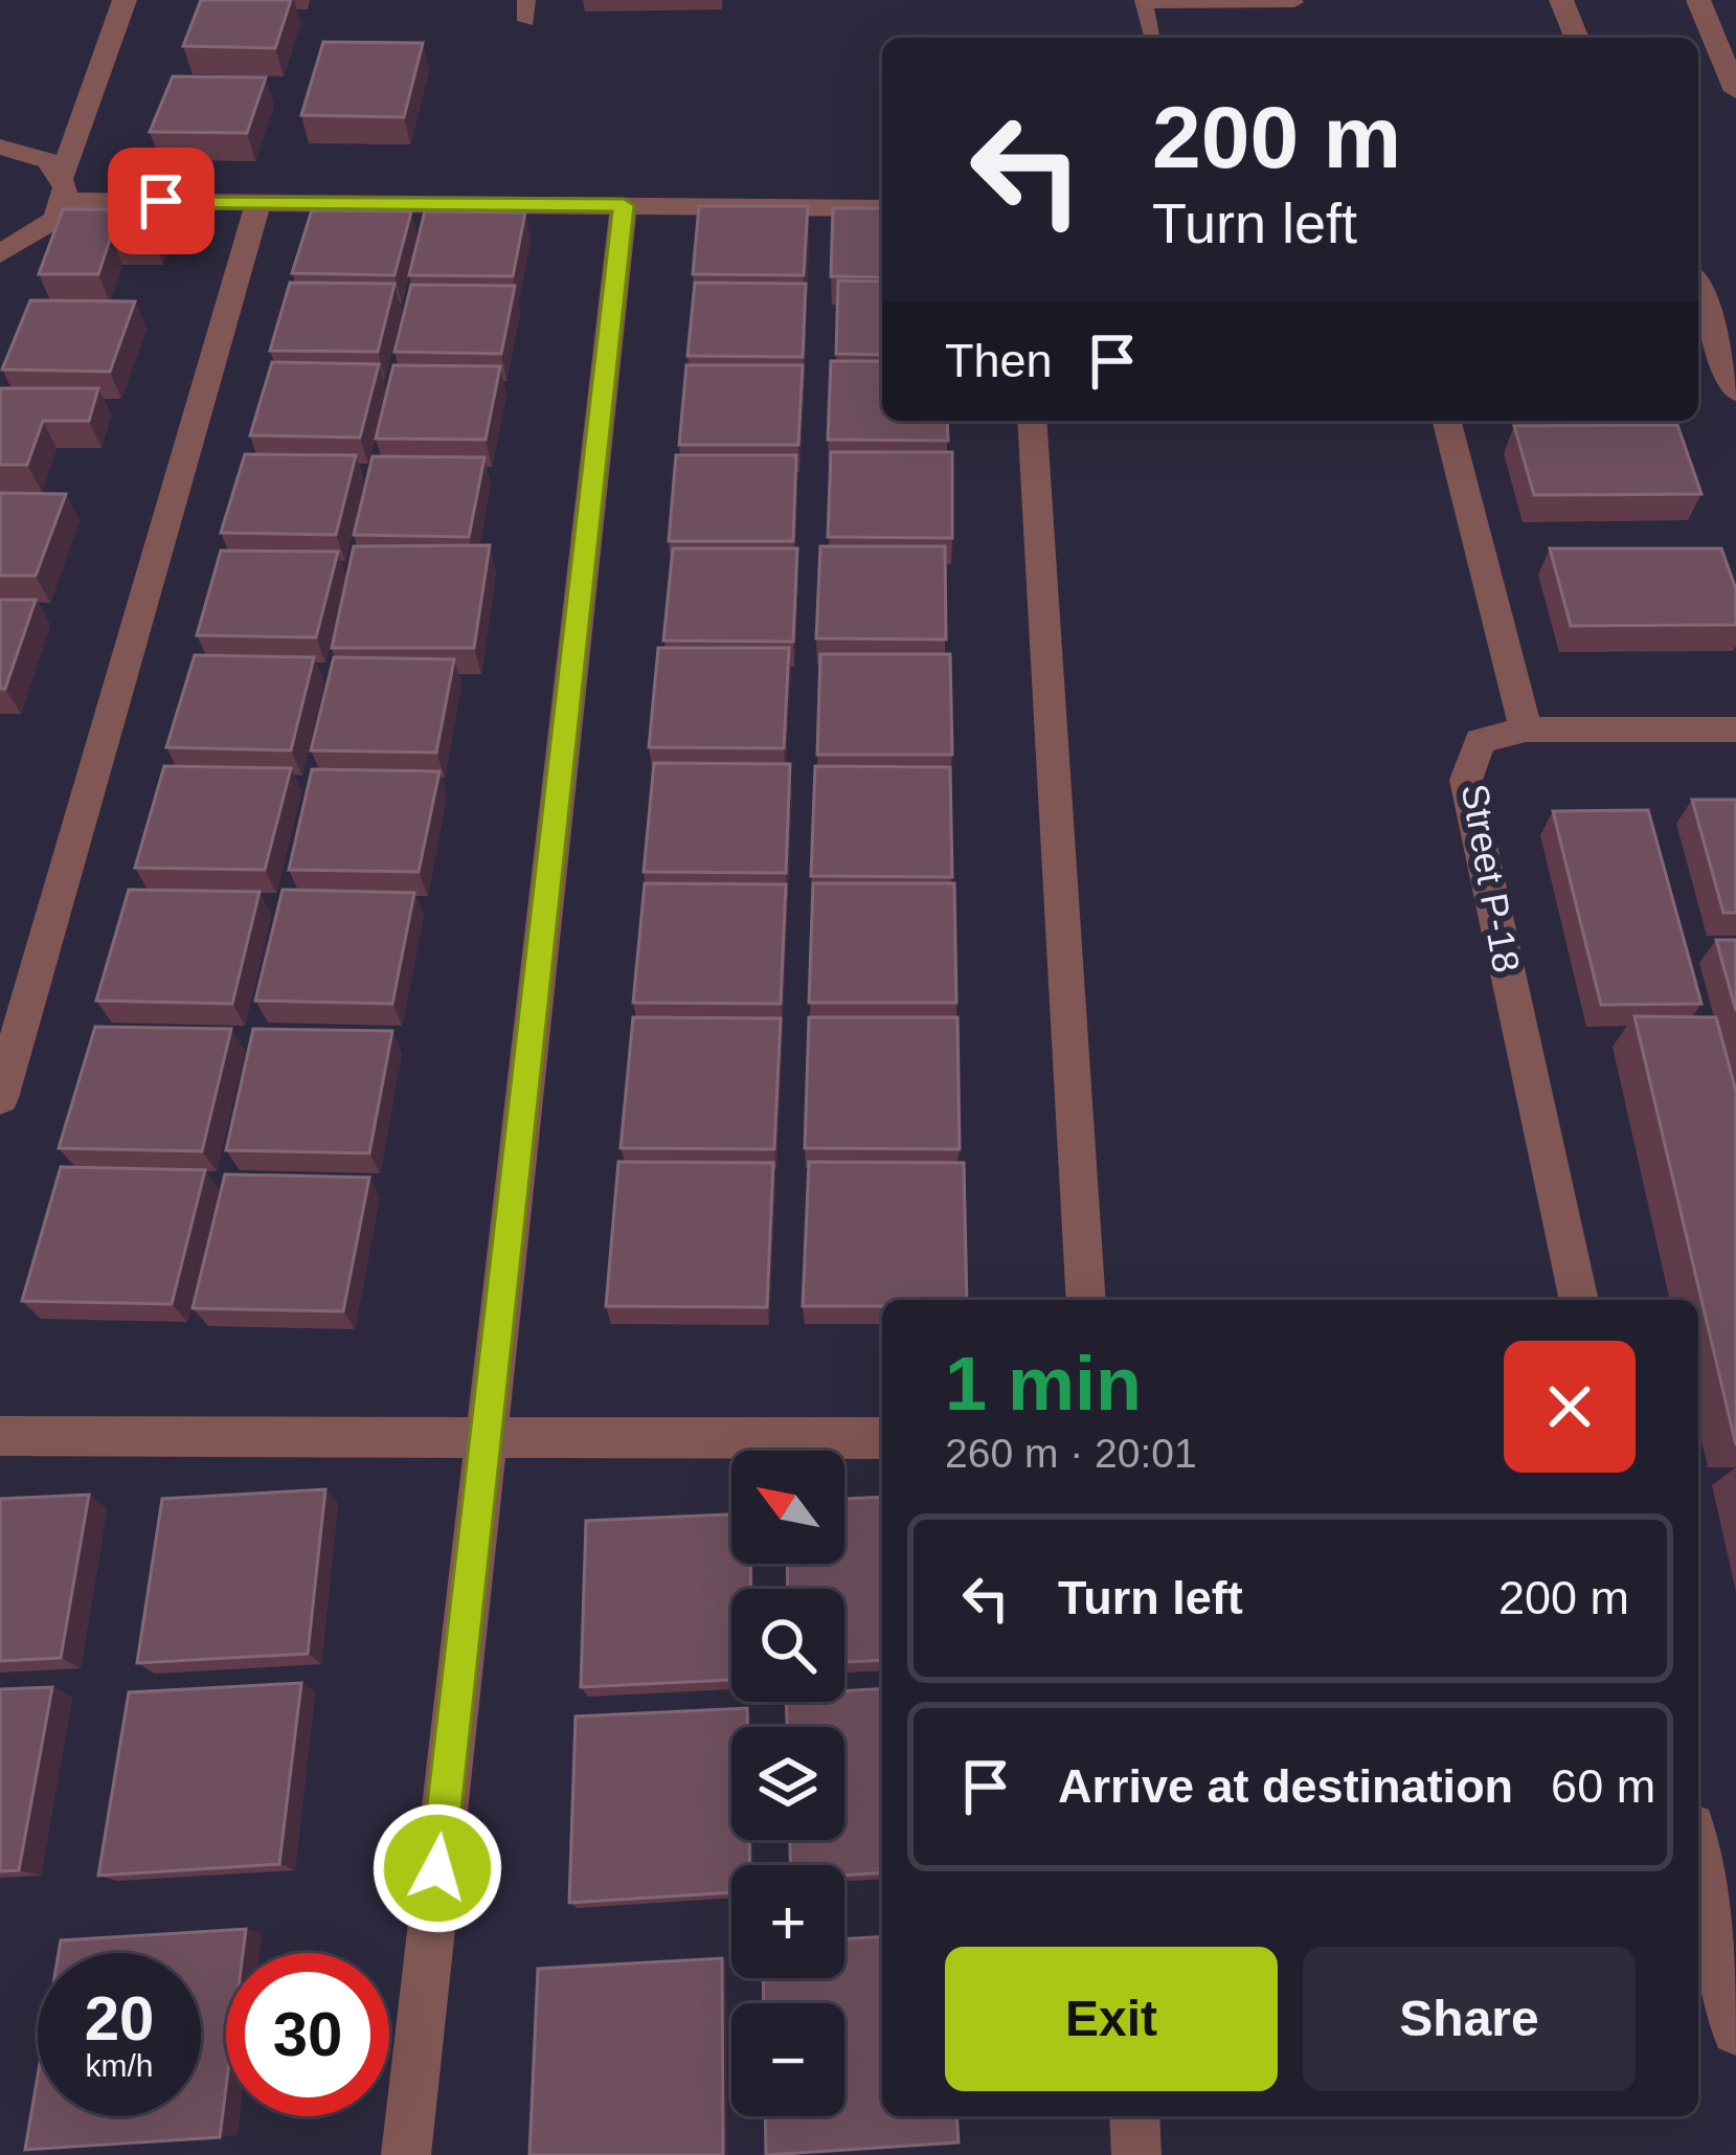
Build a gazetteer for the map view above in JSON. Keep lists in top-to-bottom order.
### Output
{
  "streets": {
    "street": ["Street P-18"]
  },
  "north": "top left",
  "page": {
    "turn": ["200 m", "Turn left"],
    "then": "Then",
    "heading": ["1 min", "260 m · 20:01"],
    "map_buttons": ["+", "−"],
    "list": [
      {
        "name": "Turn left",
        "value": "200 m"
      },
      {
        "name": "Arrive at destination",
        "value": "60 m"
      }
    ],
    "buttons": ["Exit", "Share"],
    "speed": "20 km/h",
    "limit": "30"
  }
}
